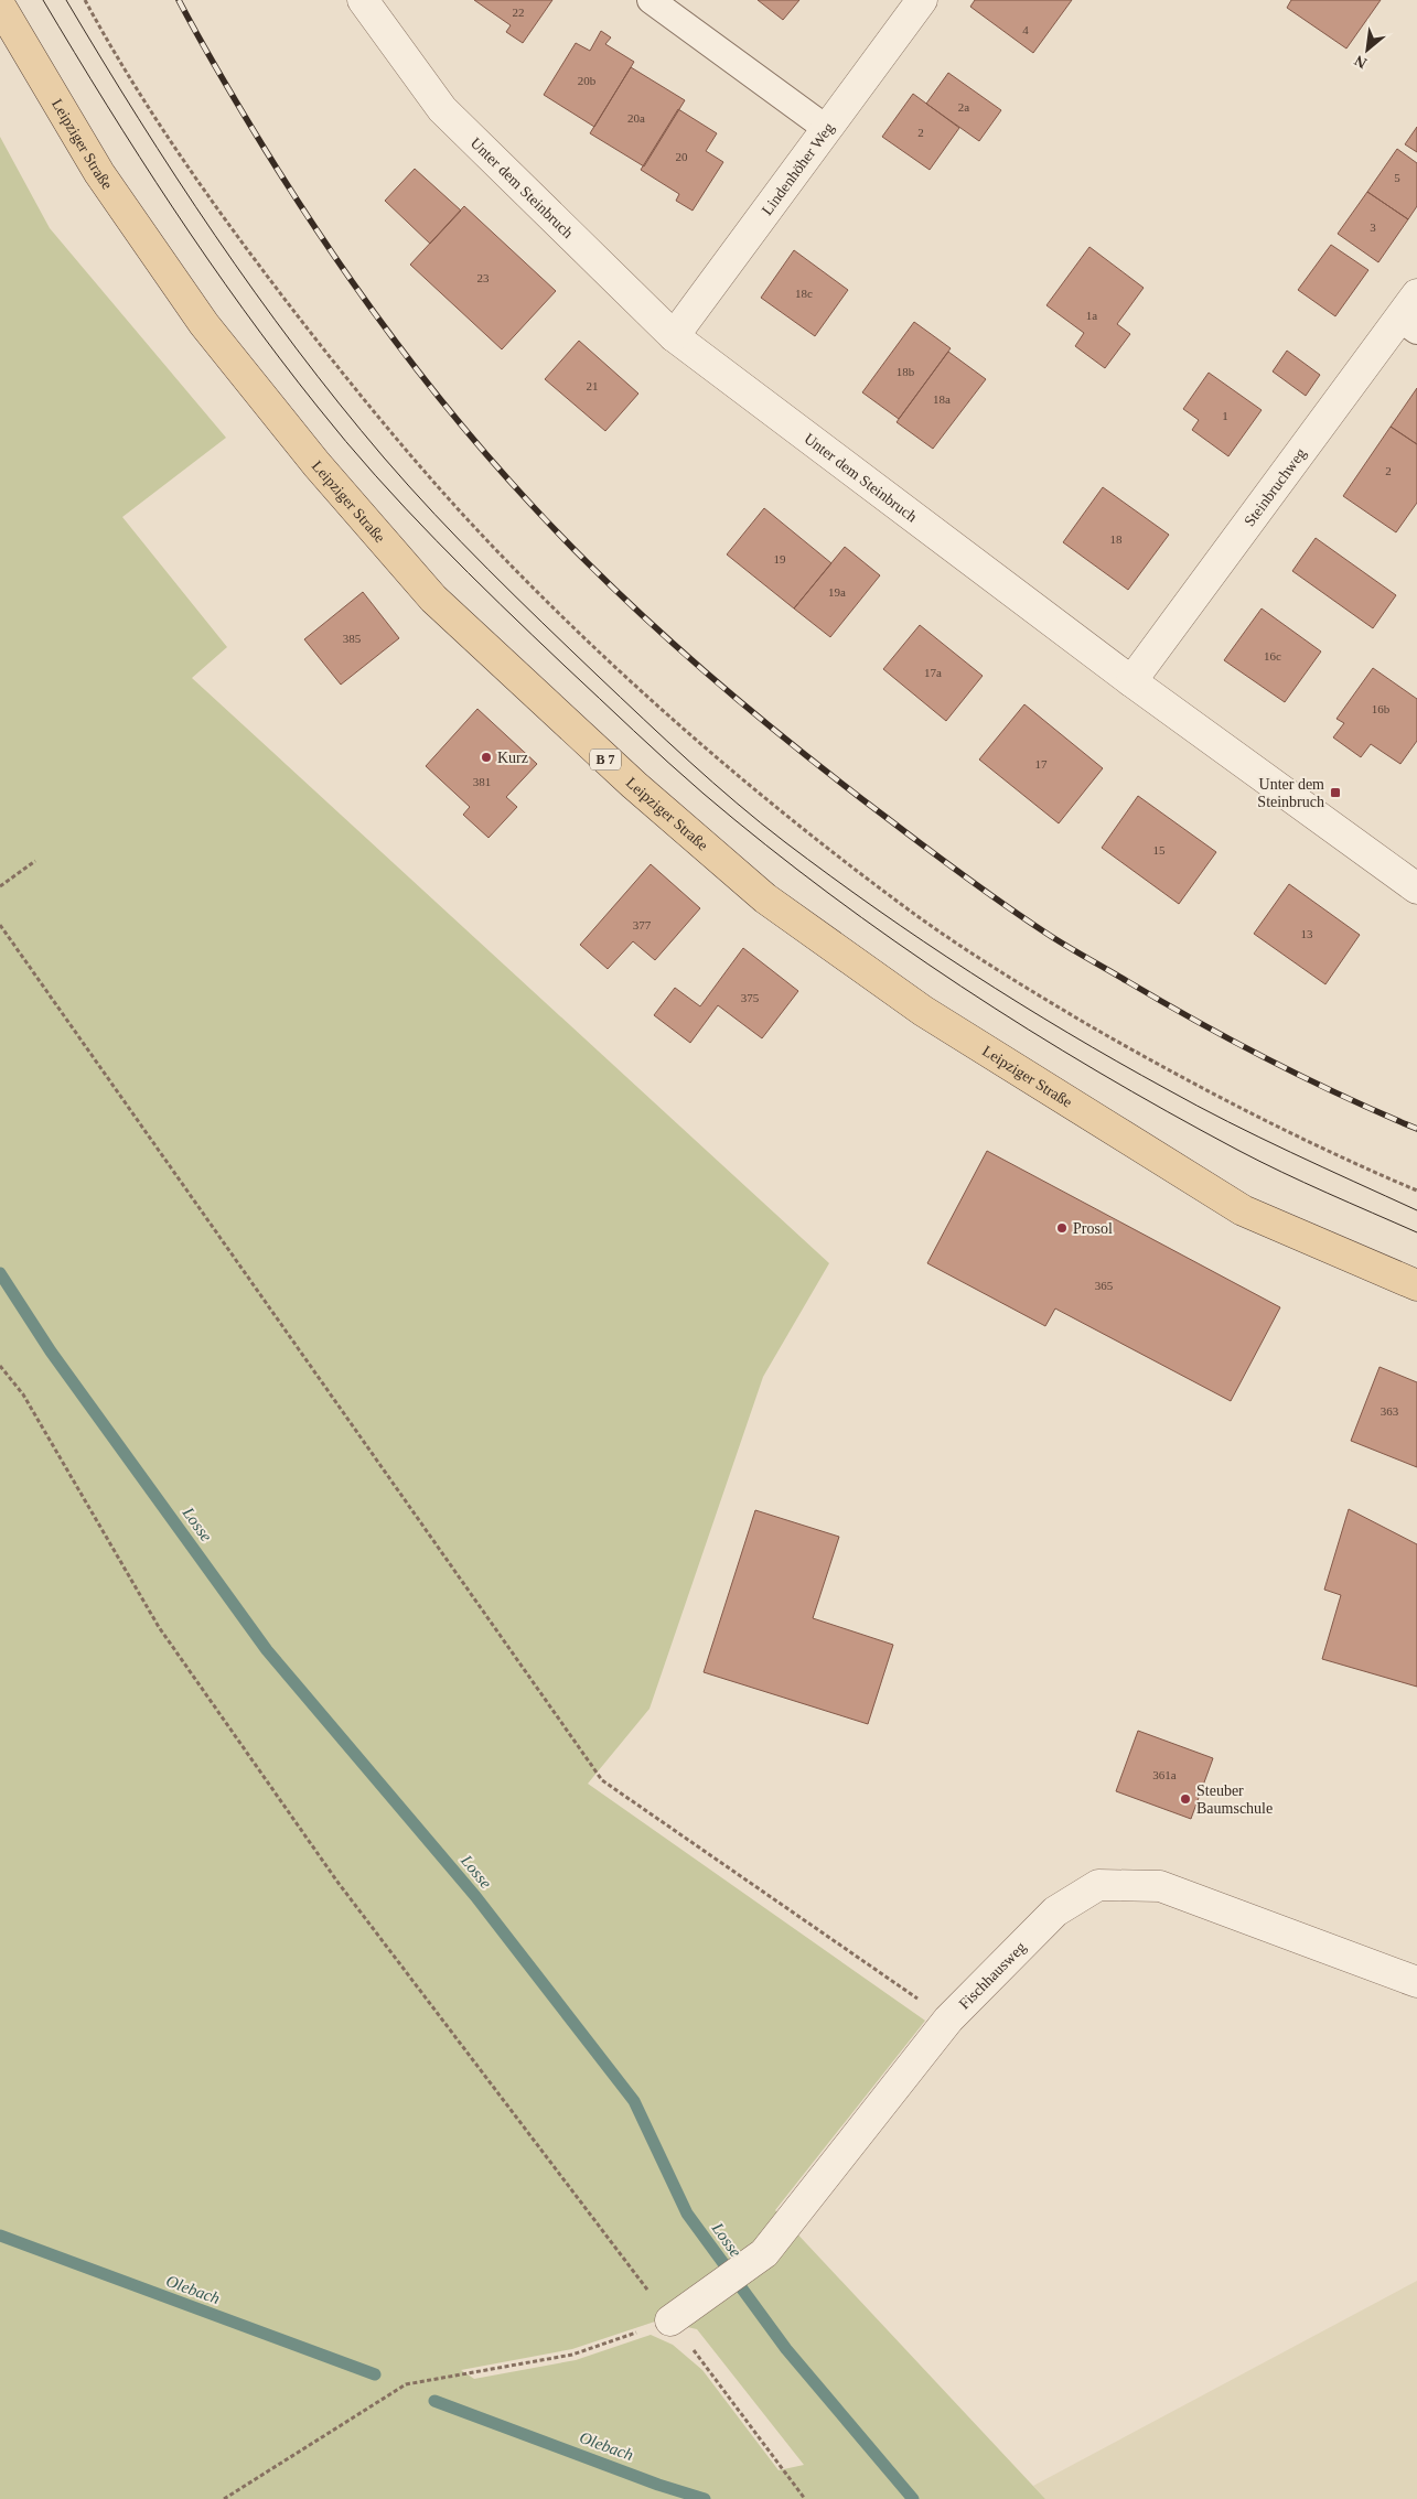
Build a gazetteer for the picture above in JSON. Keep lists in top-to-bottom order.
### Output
{
  "streets": {
    "main road": ["Leipziger Straße", "B 7"],
    "street": [
      "Lindenhöher Weg",
      "Unter dem Steinbruch",
      "Steinbruchweg",
      "Fischhausweg"
    ]
  },
  "crossings": [
    ["Lindenhöher Weg", "Unter dem Steinbruch"],
    ["Unter dem Steinbruch", "Steinbruchweg"]
  ],
  "water": ["Losse", "Olebach"],
  "places": {
    "other": ["Kurz", "Prosol", "Steuber Baumschule"],
    "transit": ["Unter dem Steinbruch"]
  },
  "house_numbers": [
    "22",
    "4",
    "20b",
    "2a",
    "20a",
    "2",
    "20",
    "5",
    "3",
    "23",
    "18c",
    "1a",
    "18b",
    "21",
    "18a",
    "1",
    "2",
    "18",
    "19",
    "19a",
    "385",
    "16c",
    "17a",
    "16b",
    "17",
    "381",
    "15",
    "377",
    "13",
    "375",
    "365",
    "363",
    "361a"
  ],
  "north": "bottom left"
}
